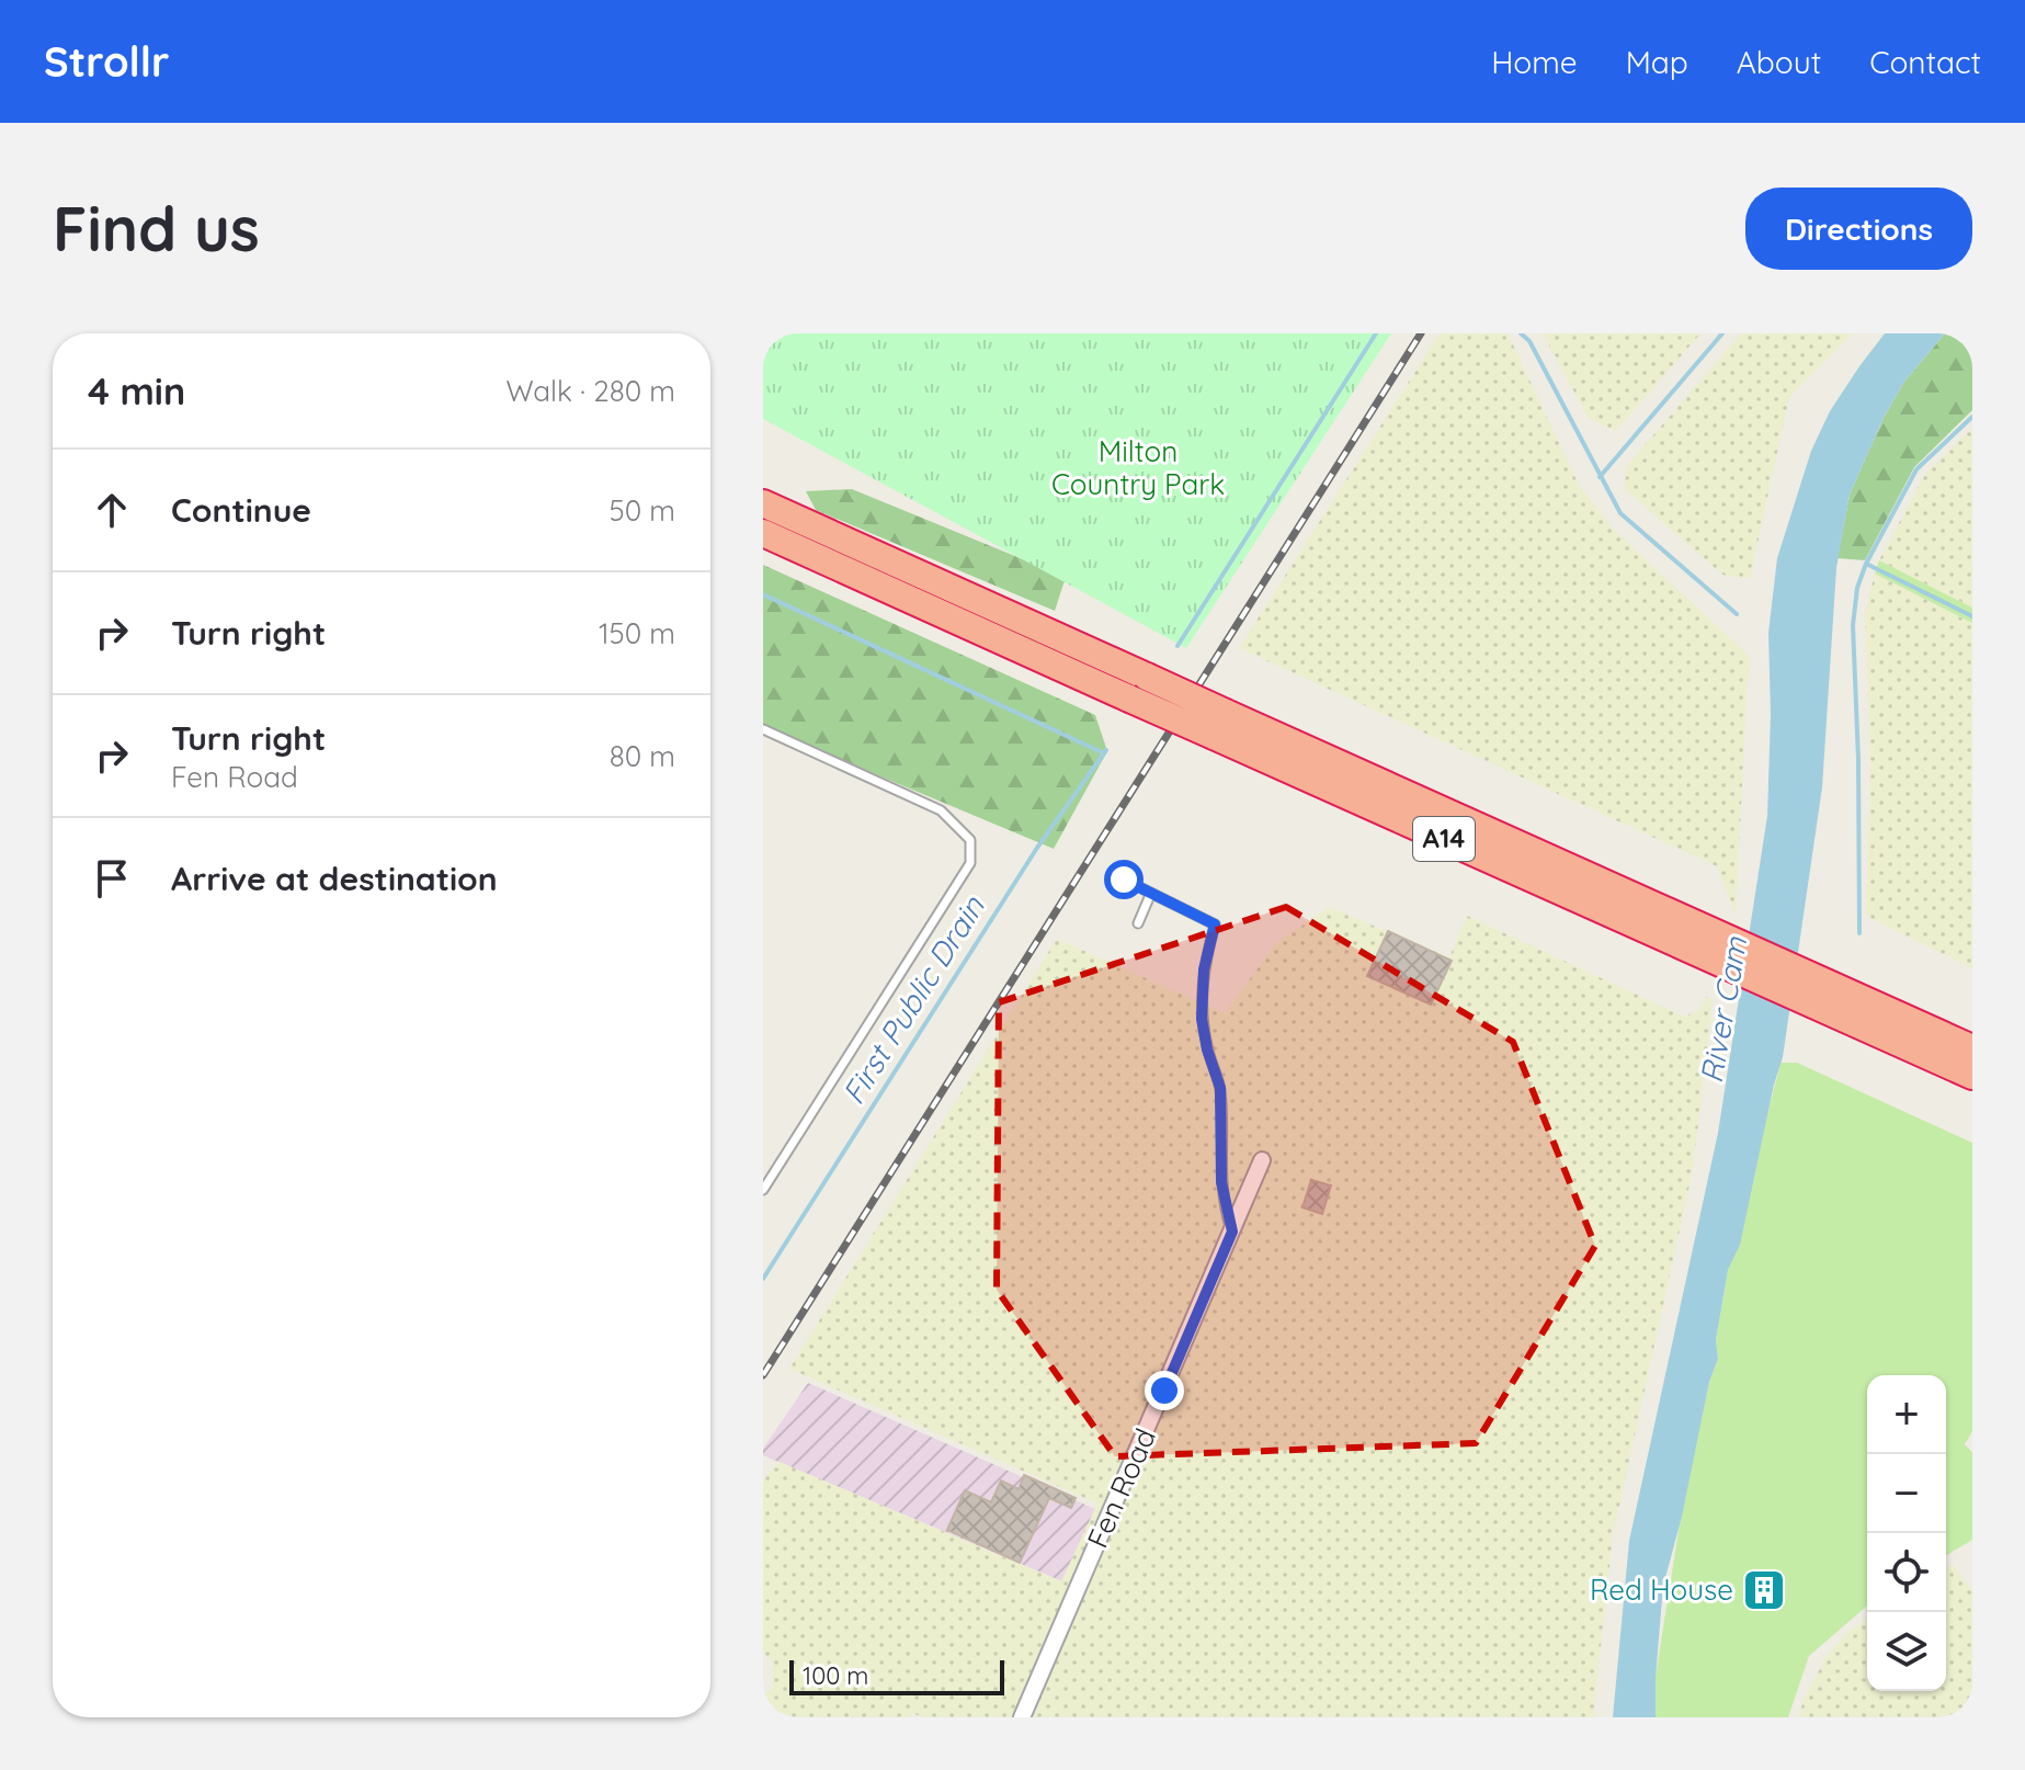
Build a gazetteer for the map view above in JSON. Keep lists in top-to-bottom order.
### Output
{
  "streets": {
    "highway": ["A14"],
    "street": ["Fen Road"]
  },
  "water": ["First Public Drain", "River Cam"],
  "parks": ["Milton Country Park"],
  "places": {
    "building": ["Red House"]
  },
  "scale_bar": "100 m",
  "page": {
    "header": "Strollr",
    "nav": [
      "Home",
      "Map",
      "About",
      "Contact"
    ],
    "buttons": "Directions",
    "title": "Find us",
    "heading": ["4 min", "Walk · 280 m"],
    "list": [
      ["Continue", "50 m"],
      ["Turn right", "150 m"],
      ["Turn right", "Fen Road", "80 m"],
      "Arrive at destination"
    ],
    "map_buttons": ["+", "−"],
    "scale": "100 m"
  }
}
